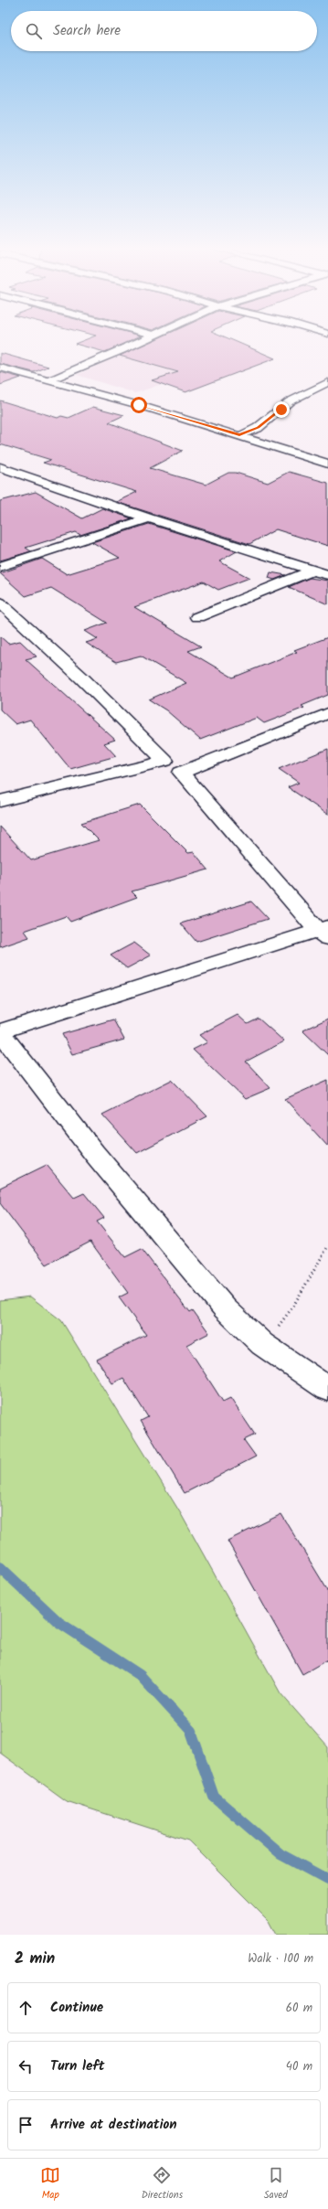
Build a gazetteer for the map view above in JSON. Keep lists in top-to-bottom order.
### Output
{
  "page": {
    "search": "Search here",
    "heading": ["2 min", "Walk · 100 m"],
    "list": [
      ["Continue", "60 m"],
      ["Turn left", "40 m"],
      "Arrive at destination"
    ],
    "nav": ["Map", "Directions", "Saved"]
  }
}
